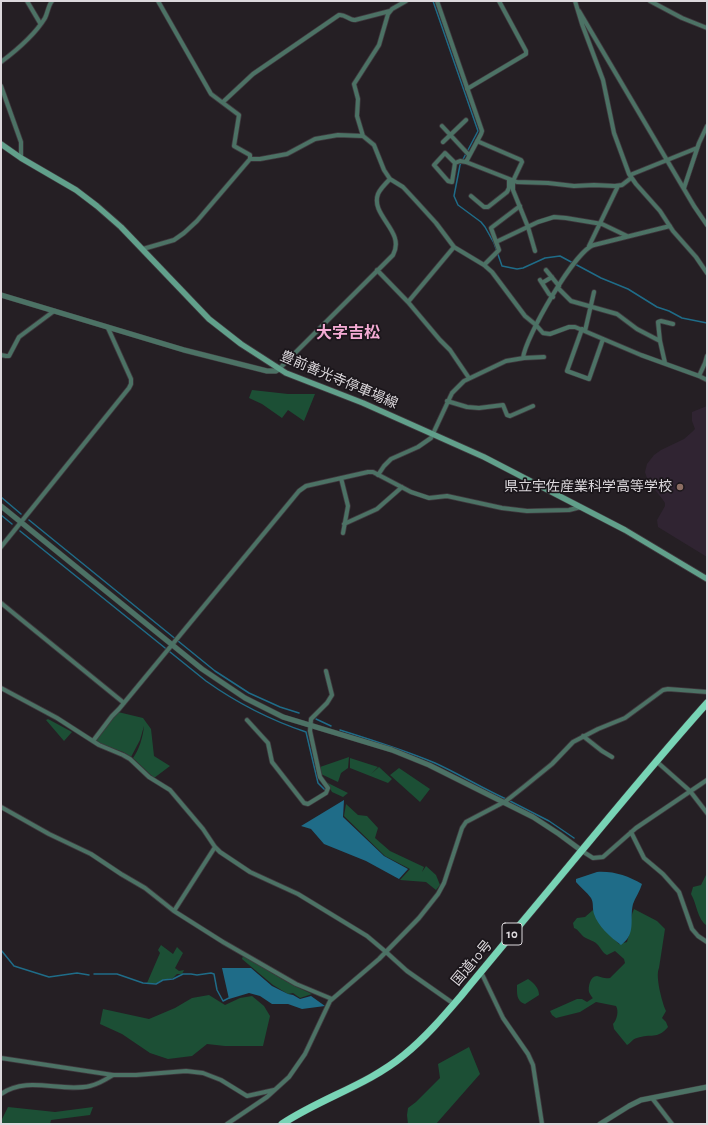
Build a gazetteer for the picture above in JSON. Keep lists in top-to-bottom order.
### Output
{
  "streets": {
    "highway": ["10", "国道10号"],
    "main road": ["豊前善光寺停車場線"]
  },
  "districts": ["大字吉松"],
  "places": ["県立宇佐産業科学高等学校"]
}
